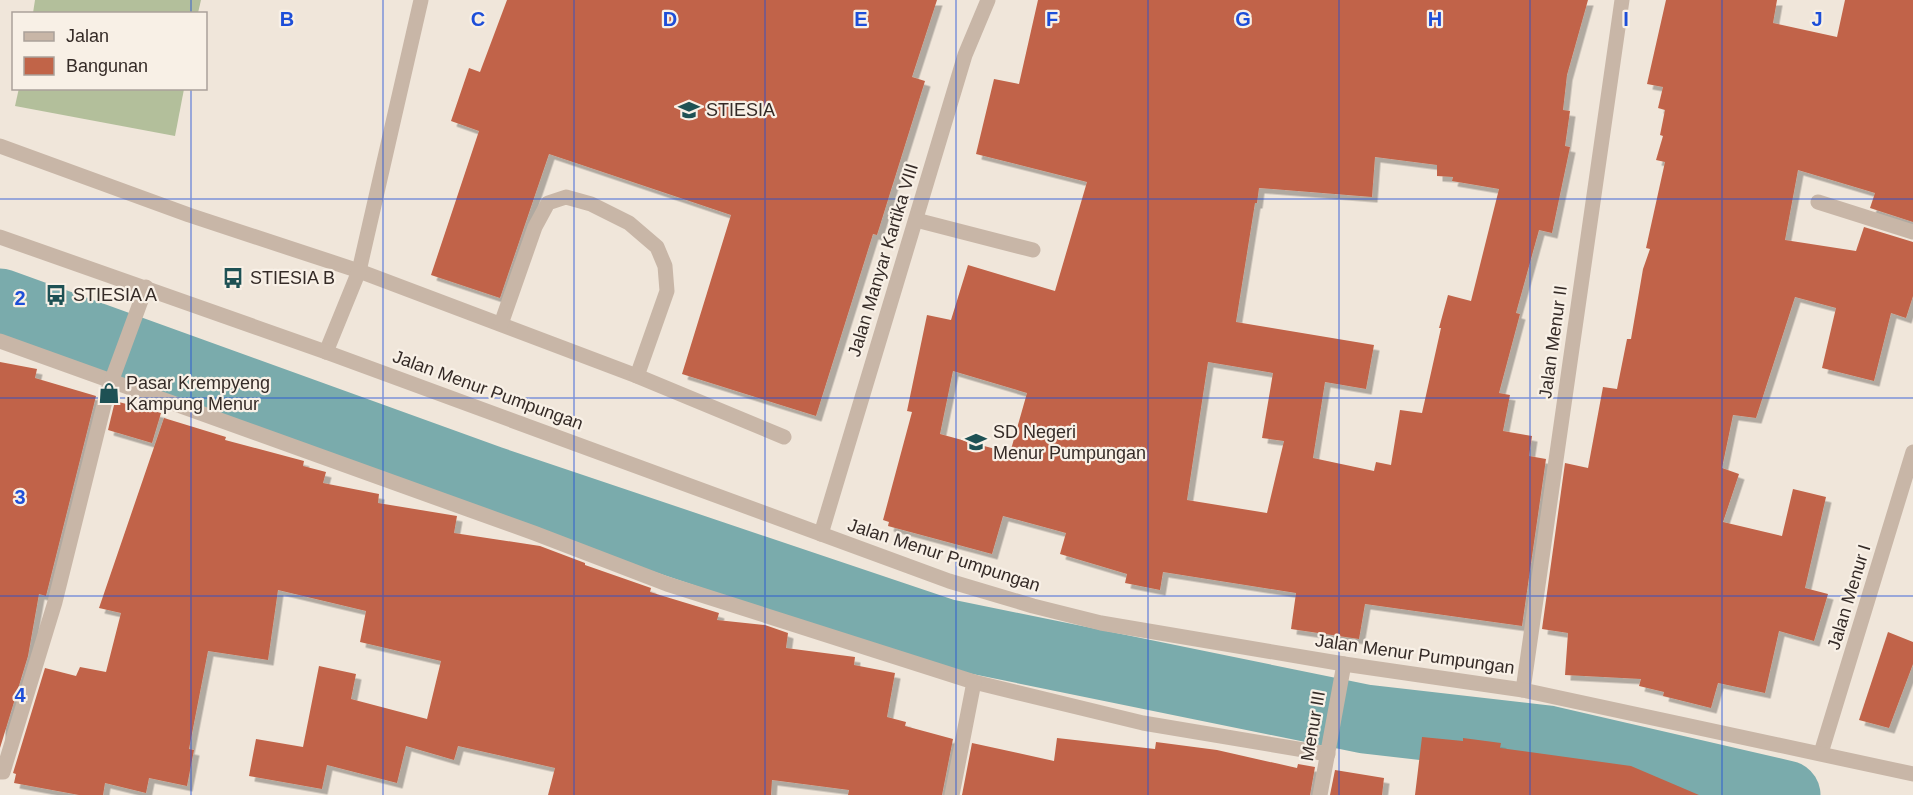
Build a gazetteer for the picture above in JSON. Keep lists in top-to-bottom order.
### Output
{
  "streets": {
    "street": [
      "Jalan Manyar Kartika VIII",
      "Jalan Menur II",
      "Jalan Menur Pumpungan",
      "Jalan Menur I",
      "Menur III"
    ]
  },
  "crossings": [
    ["Jalan Manyar Kartika VIII", "Jalan Menur Pumpungan"],
    ["Jalan Menur II", "Jalan Menur Pumpungan"],
    ["Jalan Menur Pumpungan", "Jalan Menur I"],
    ["Jalan Menur Pumpungan", "Menur III"]
  ],
  "places": {
    "school or university": ["STIESIA", "SD Negeri Menur Pumpungan"],
    "bus stop": ["STIESIA B", "STIESIA A"],
    "shop": ["Pasar Krempyeng Kampung Menur"]
  },
  "legend": ["Jalan", "Bangunan"],
  "grid": {
    "columns": [
      "B",
      "C",
      "D",
      "E",
      "F",
      "G",
      "H",
      "I",
      "J"
    ],
    "rows": ["2", "3", "4"]
  }
}
